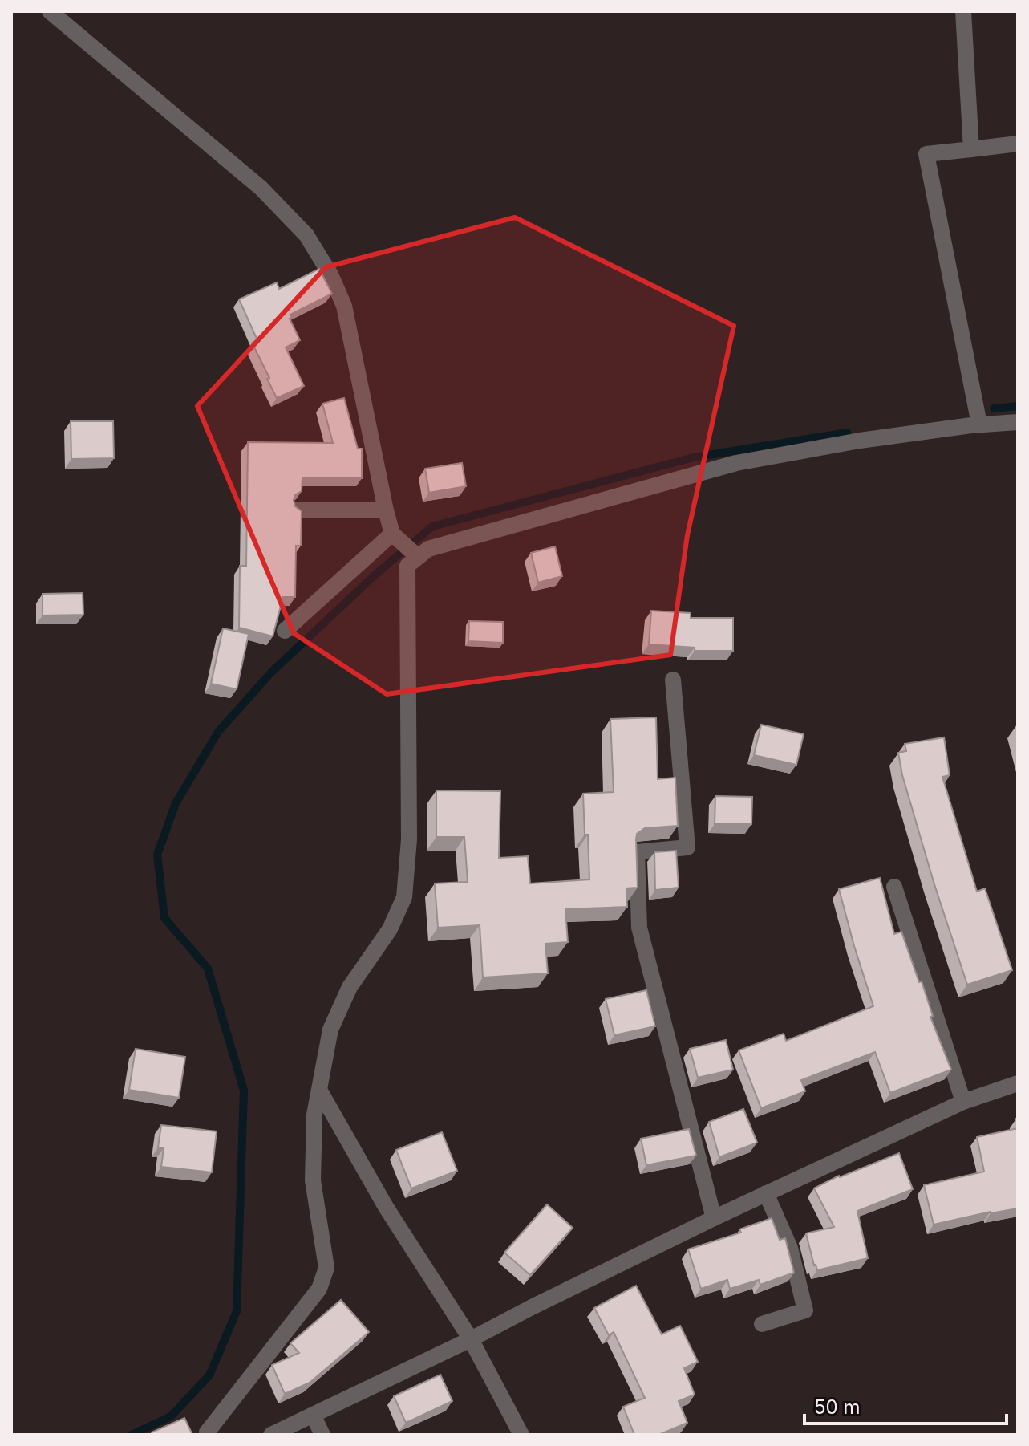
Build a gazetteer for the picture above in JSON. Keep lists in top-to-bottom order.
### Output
{
  "scale_bar": "50 m"
}
